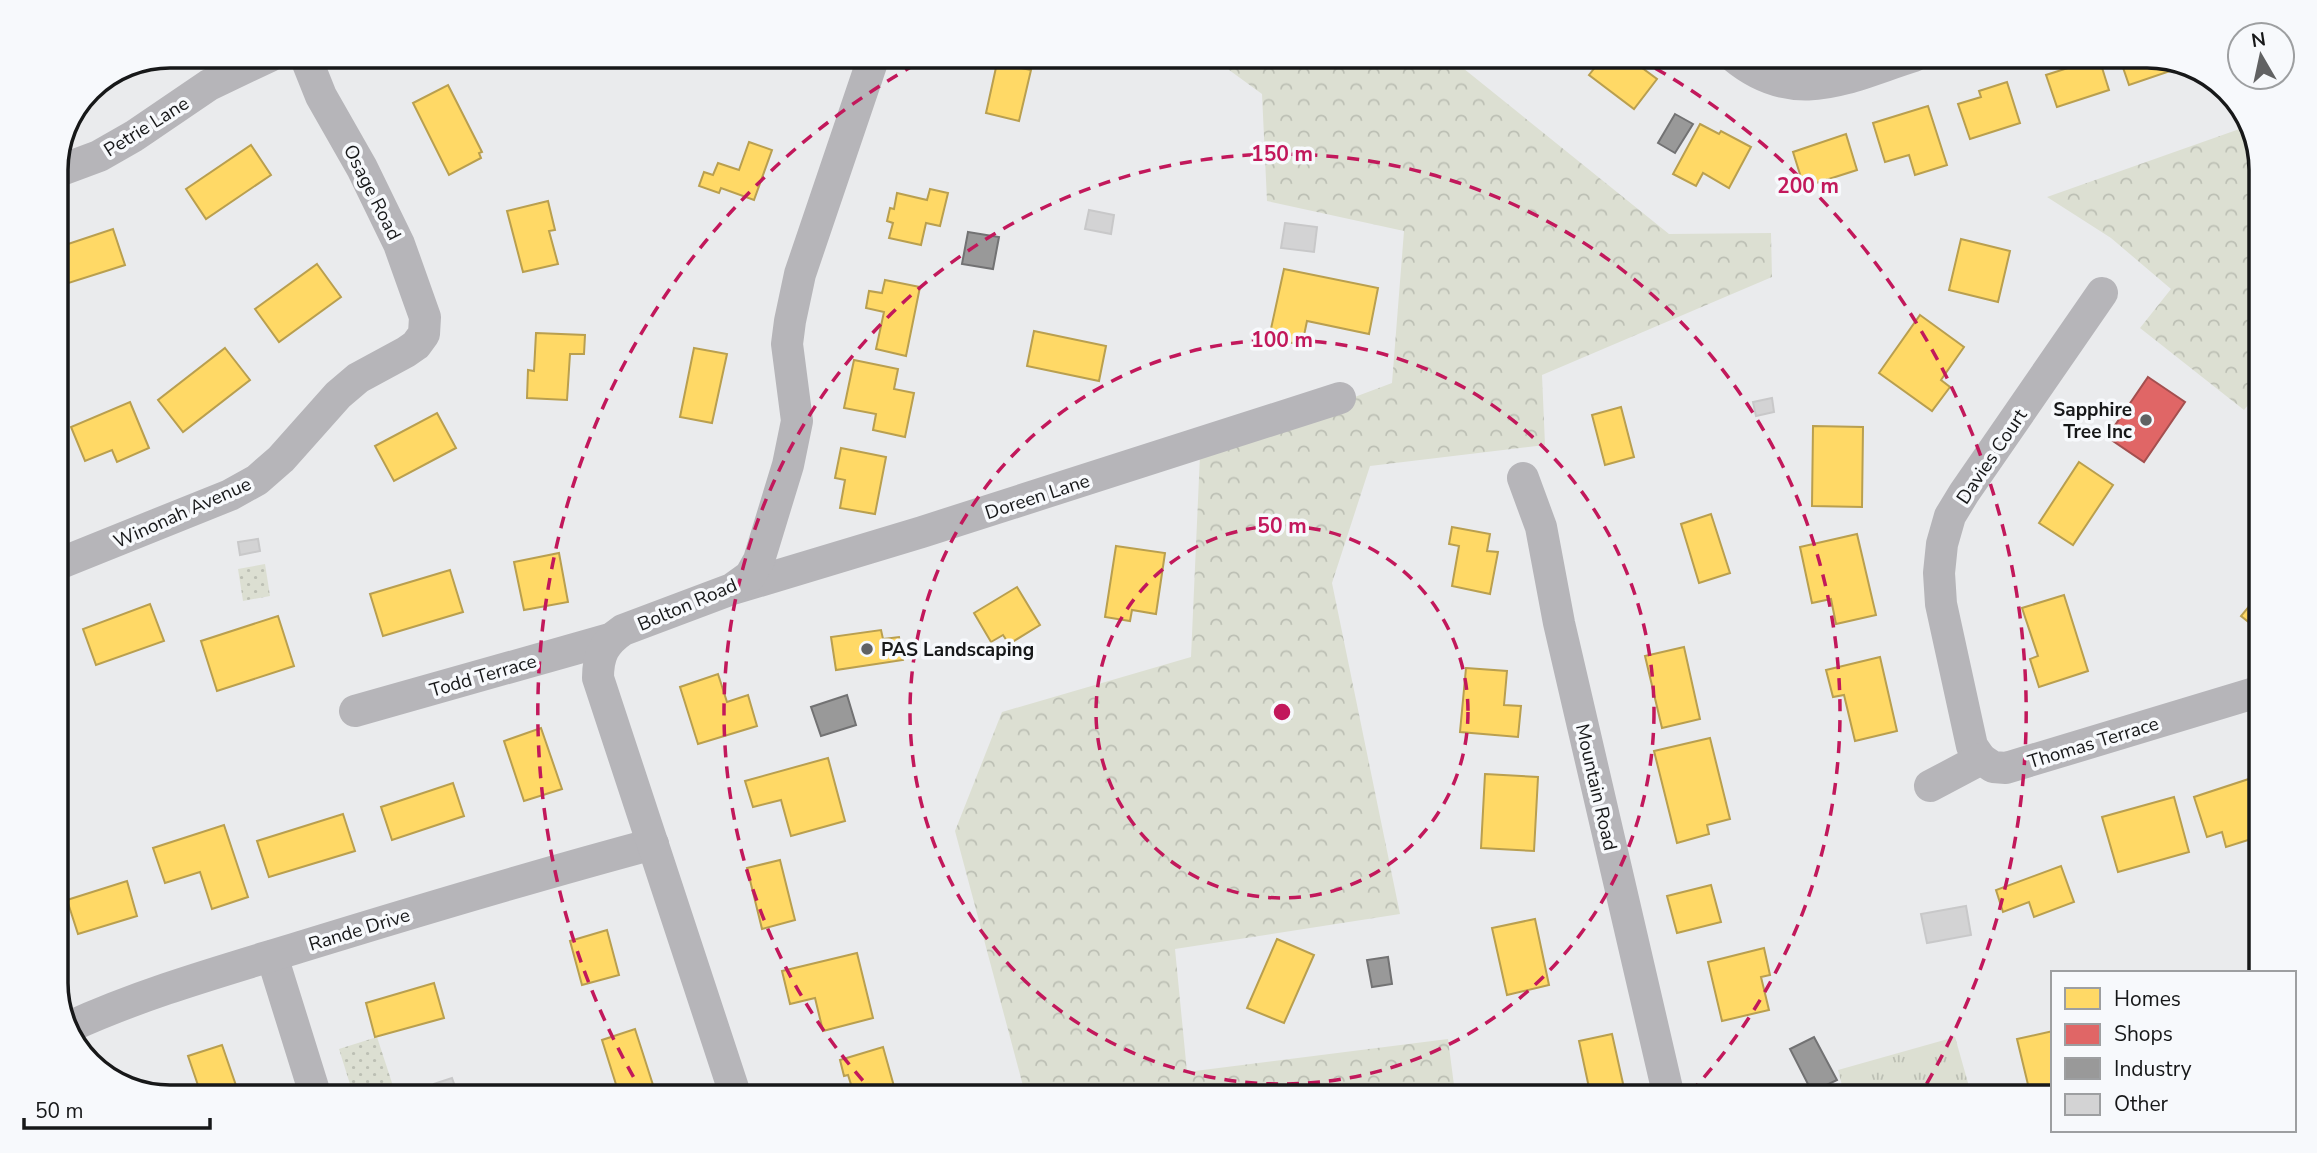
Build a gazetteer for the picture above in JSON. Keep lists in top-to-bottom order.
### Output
{
  "streets": {
    "street": [
      "Petrie Lane",
      "Osage Road",
      "Davies Court",
      "Doreen Lane",
      "Winonah Avenue",
      "Bolton Road",
      "Todd Terrace",
      "Thomas Terrace",
      "Mountain Road",
      "Rande Drive"
    ]
  },
  "crossings": [
    ["Osage Road", "Winonah Avenue"],
    ["Davies Court", "Thomas Terrace"],
    ["Doreen Lane", "Bolton Road"],
    ["Bolton Road", "Todd Terrace"]
  ],
  "places": ["Sapphire Tree Inc", "PAS Landscaping"],
  "legend": [
    "Homes",
    "Shops",
    "Industry",
    "Other"
  ],
  "scale_bar": "50 m",
  "north": "top",
  "rings": [
    "150 m",
    "200 m",
    "100 m",
    "50 m"
  ]
}
